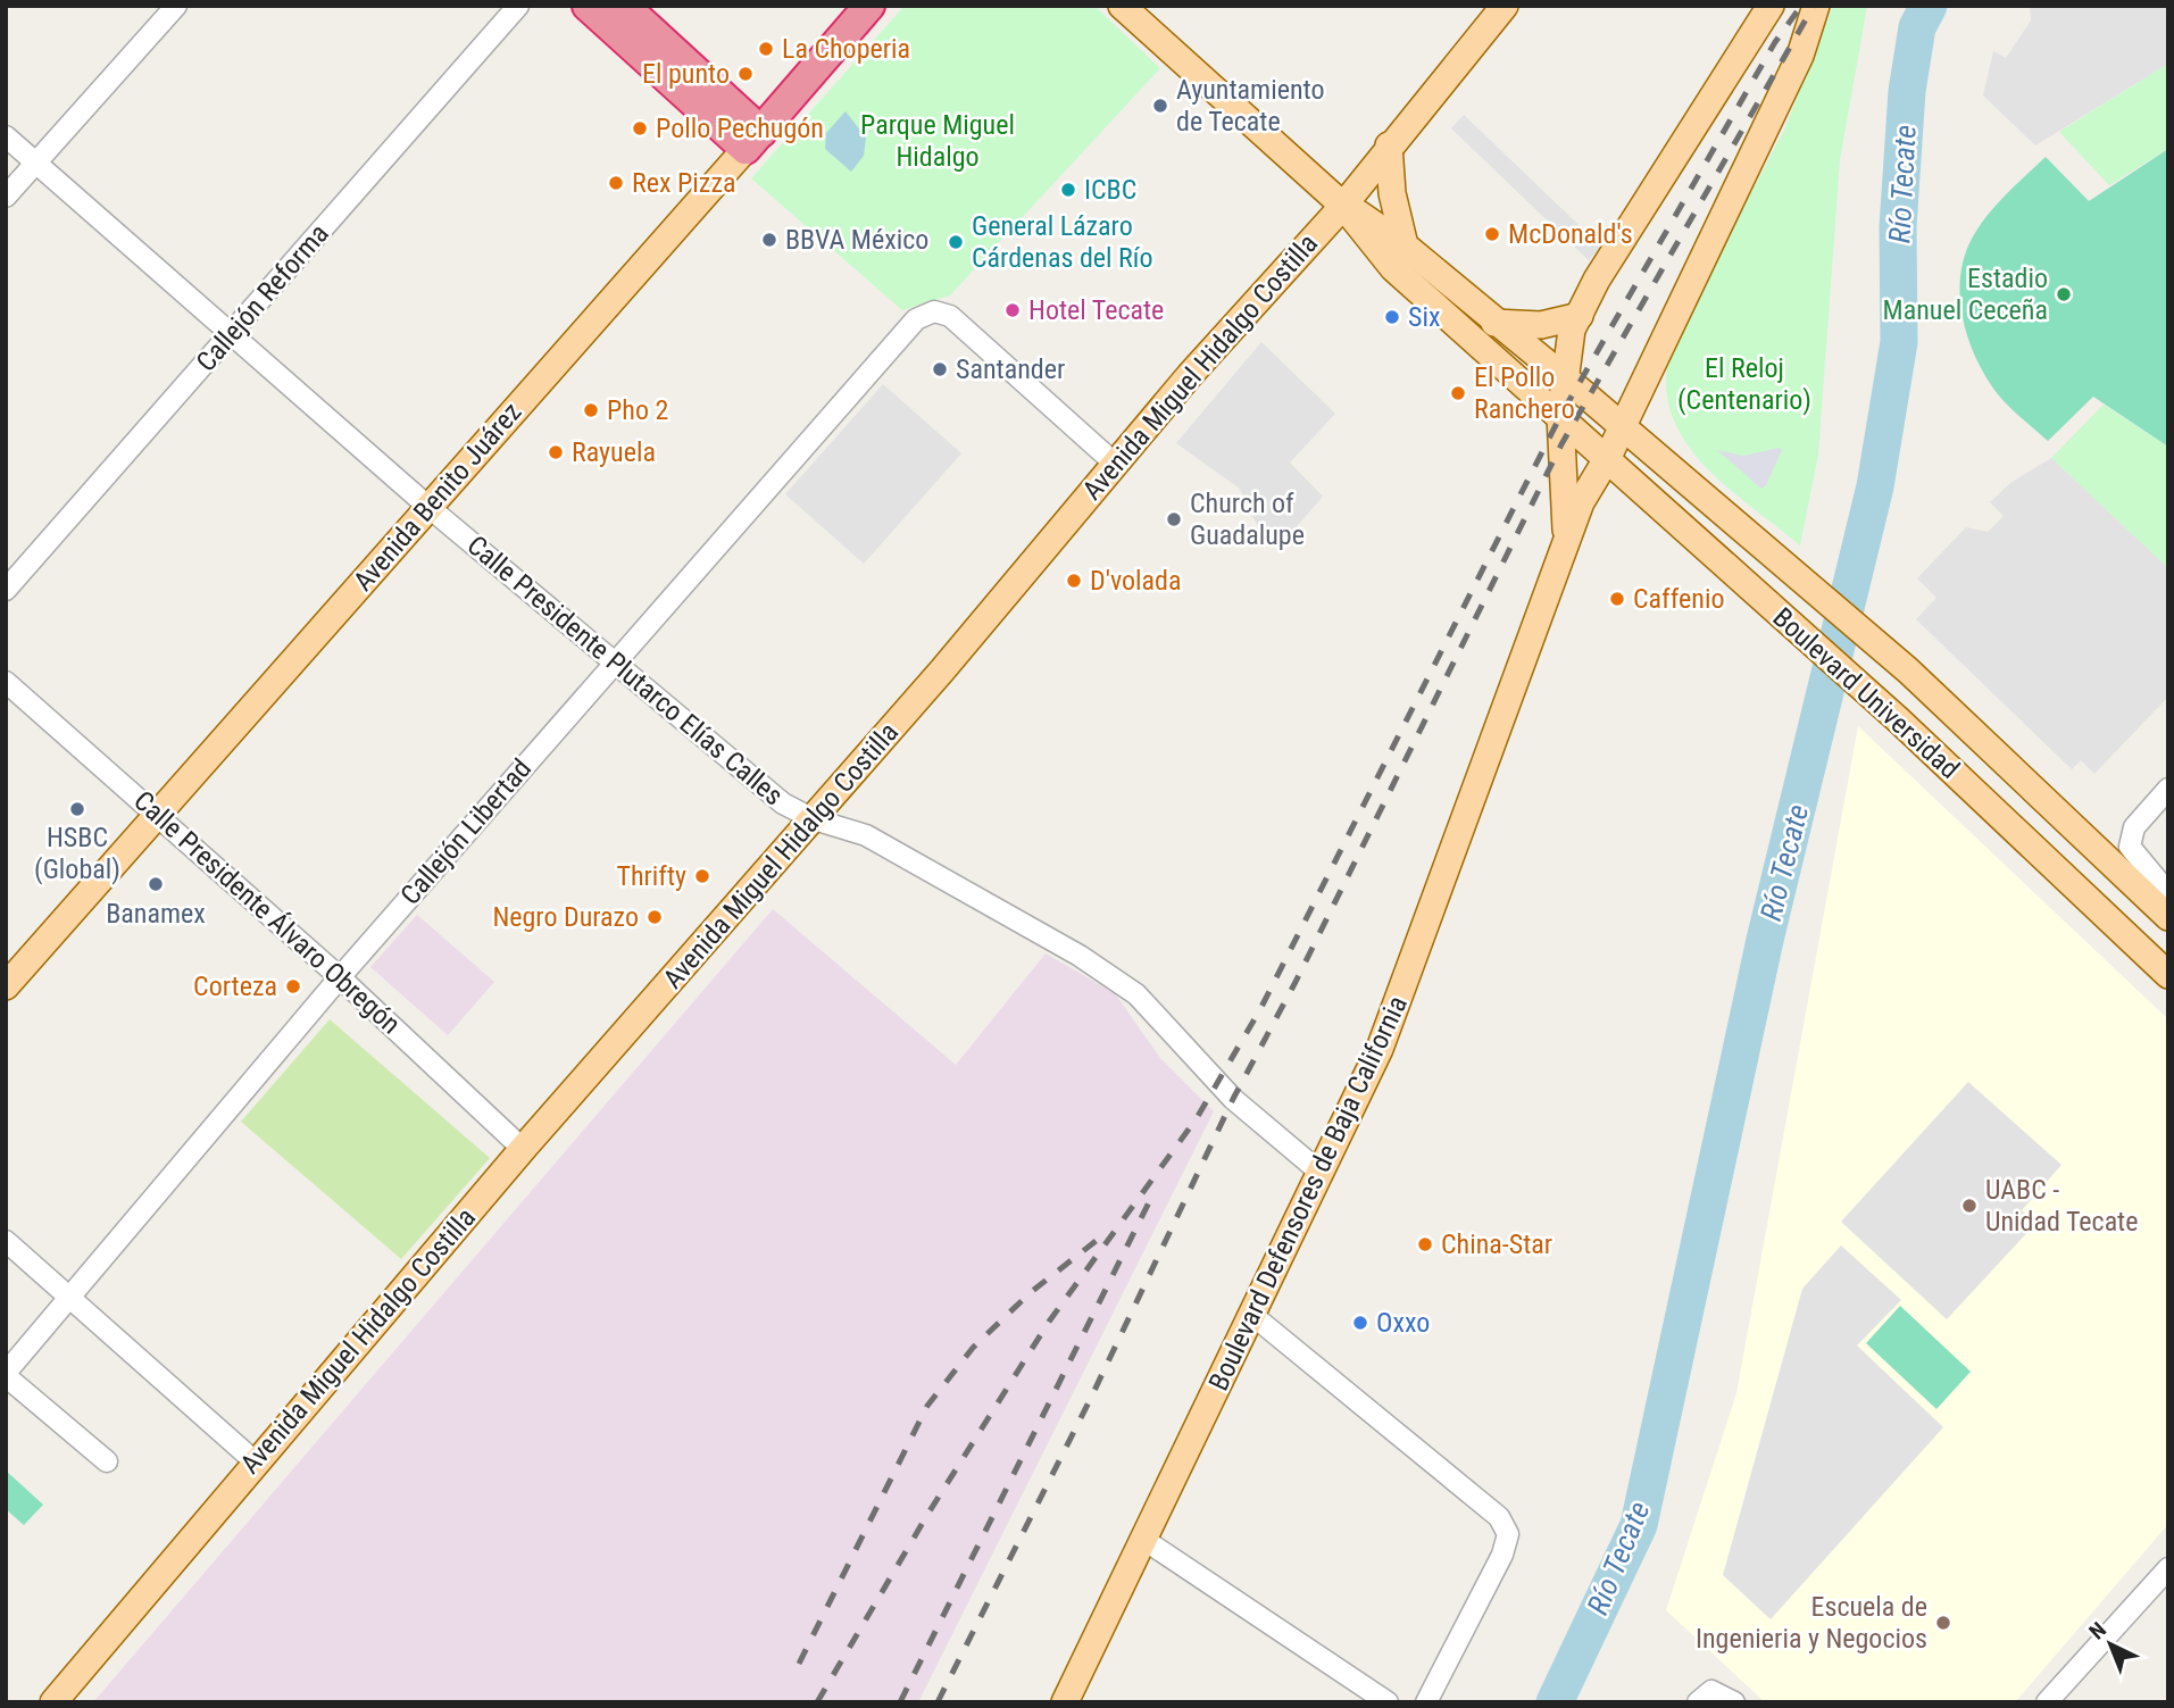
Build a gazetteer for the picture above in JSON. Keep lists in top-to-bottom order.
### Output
{
  "streets": {
    "highway": ["Avenida Benito Juárez"],
    "main road": ["Avenida Miguel Hidalgo Costilla", "Boulevard Universidad", "Boulevard Defensores de Baja California"],
    "street": [
      "Callejón Reforma",
      "Calle Presidente Plutarco Elías Calles",
      "Callejón Libertad",
      "Calle Presidente Álvaro Obregón"
    ]
  },
  "crossings": [
    ["Callejón Reforma", "Calle Presidente Plutarco Elías Calles"],
    ["Avenida Miguel Hidalgo Costilla", "Calle Presidente Plutarco Elías Calles"],
    ["Avenida Miguel Hidalgo Costilla", "Boulevard Universidad"],
    ["Avenida Miguel Hidalgo Costilla", "Callejón Libertad"],
    ["Avenida Miguel Hidalgo Costilla", "Calle Presidente Álvaro Obregón"],
    ["Avenida Benito Juárez", "Calle Presidente Plutarco Elías Calles"],
    ["Avenida Benito Juárez", "Calle Presidente Álvaro Obregón"],
    ["Calle Presidente Plutarco Elías Calles", "Callejón Libertad"],
    ["Calle Presidente Plutarco Elías Calles", "Boulevard Defensores de Baja California"],
    ["Boulevard Universidad", "Boulevard Defensores de Baja California"],
    ["Callejón Libertad", "Calle Presidente Álvaro Obregón"]
  ],
  "water": ["Río Tecate"],
  "parks": ["Parque Miguel Hidalgo", "El Reloj (Centenario)"],
  "places": [
    "La Choperia",
    "El punto",
    "Ayuntamiento de Tecate",
    "Pollo Pechugón",
    "Rex Pizza",
    "ICBC",
    "McDonald's",
    "BBVA México",
    "General Lázaro Cárdenas del Río",
    "Estadio Manuel Ceceña",
    "Hotel Tecate",
    "Six",
    "Santander",
    "El Pollo Ranchero",
    "Pho 2",
    "Rayuela",
    "Church of Guadalupe",
    "D'volada",
    "Caffenio",
    "HSBC (Global)",
    "Thrifty",
    "Banamex",
    "Negro Durazo",
    "Corteza",
    "UABC - Unidad Tecate",
    "China-Star",
    "Oxxo",
    "Escuela de Ingenieria y Negocios"
  ],
  "north": "top left"
}
